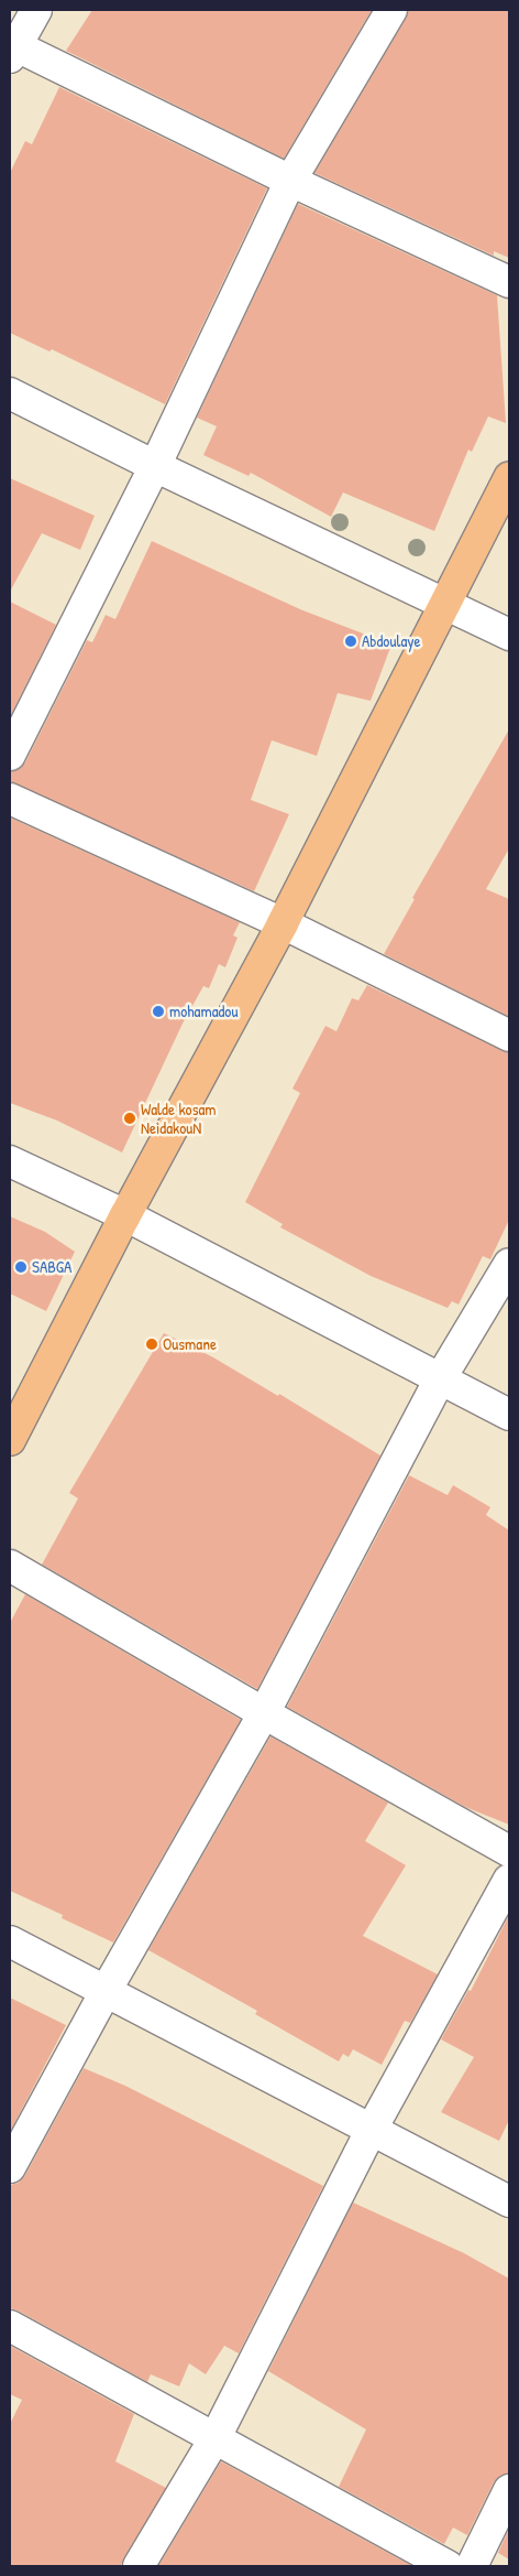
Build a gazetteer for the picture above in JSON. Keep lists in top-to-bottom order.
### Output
{
  "places": [
    "Abdoulaye",
    "mohamadou",
    "Walde kosam NeidakouN",
    "SABGA",
    "Ousmane"
  ]
}
